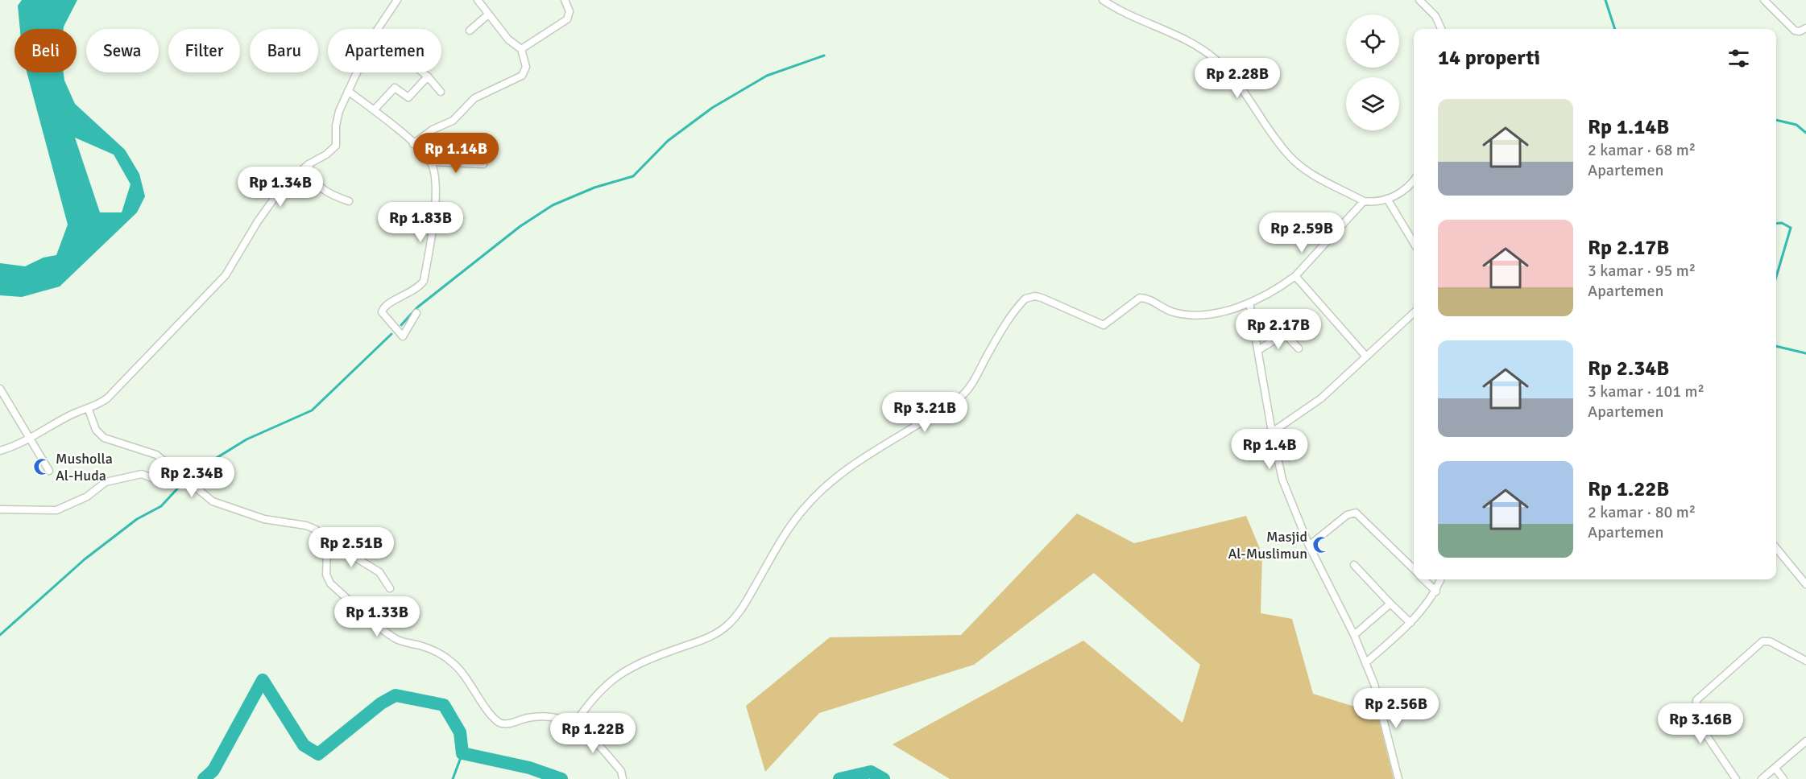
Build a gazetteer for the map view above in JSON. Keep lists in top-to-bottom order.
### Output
{
  "places": {
    "mosque": ["Musholla Al-Huda", "Masjid Al-Muslimun"]
  },
  "page": {
    "chip": [
      "Beli",
      "Sewa",
      "Filter",
      "Baru",
      "Apartemen"
    ],
    "heading": "14 properti",
    "price": [
      "Rp 2.28B",
      "Rp 1.14B",
      "Rp 1.34B",
      "Rp 1.83B",
      "Rp 2.59B",
      "Rp 2.17B",
      "Rp 3.21B",
      "Rp 1.4B",
      "Rp 2.34B",
      "Rp 2.51B",
      "Rp 1.33B",
      "Rp 2.56B",
      "Rp 3.16B",
      "Rp 1.22B"
    ],
    "list": [
      {
        "name": "Rp 1.14B",
        "note": "2 kamar · 68 m² · Apartemen"
      },
      {
        "name": "Rp 2.17B",
        "note": "3 kamar · 95 m² · Apartemen"
      },
      {
        "name": "Rp 2.34B",
        "note": "3 kamar · 101 m² · Apartemen"
      },
      {
        "name": "Rp 1.22B",
        "note": "2 kamar · 80 m² · Apartemen"
      }
    ]
  }
}
